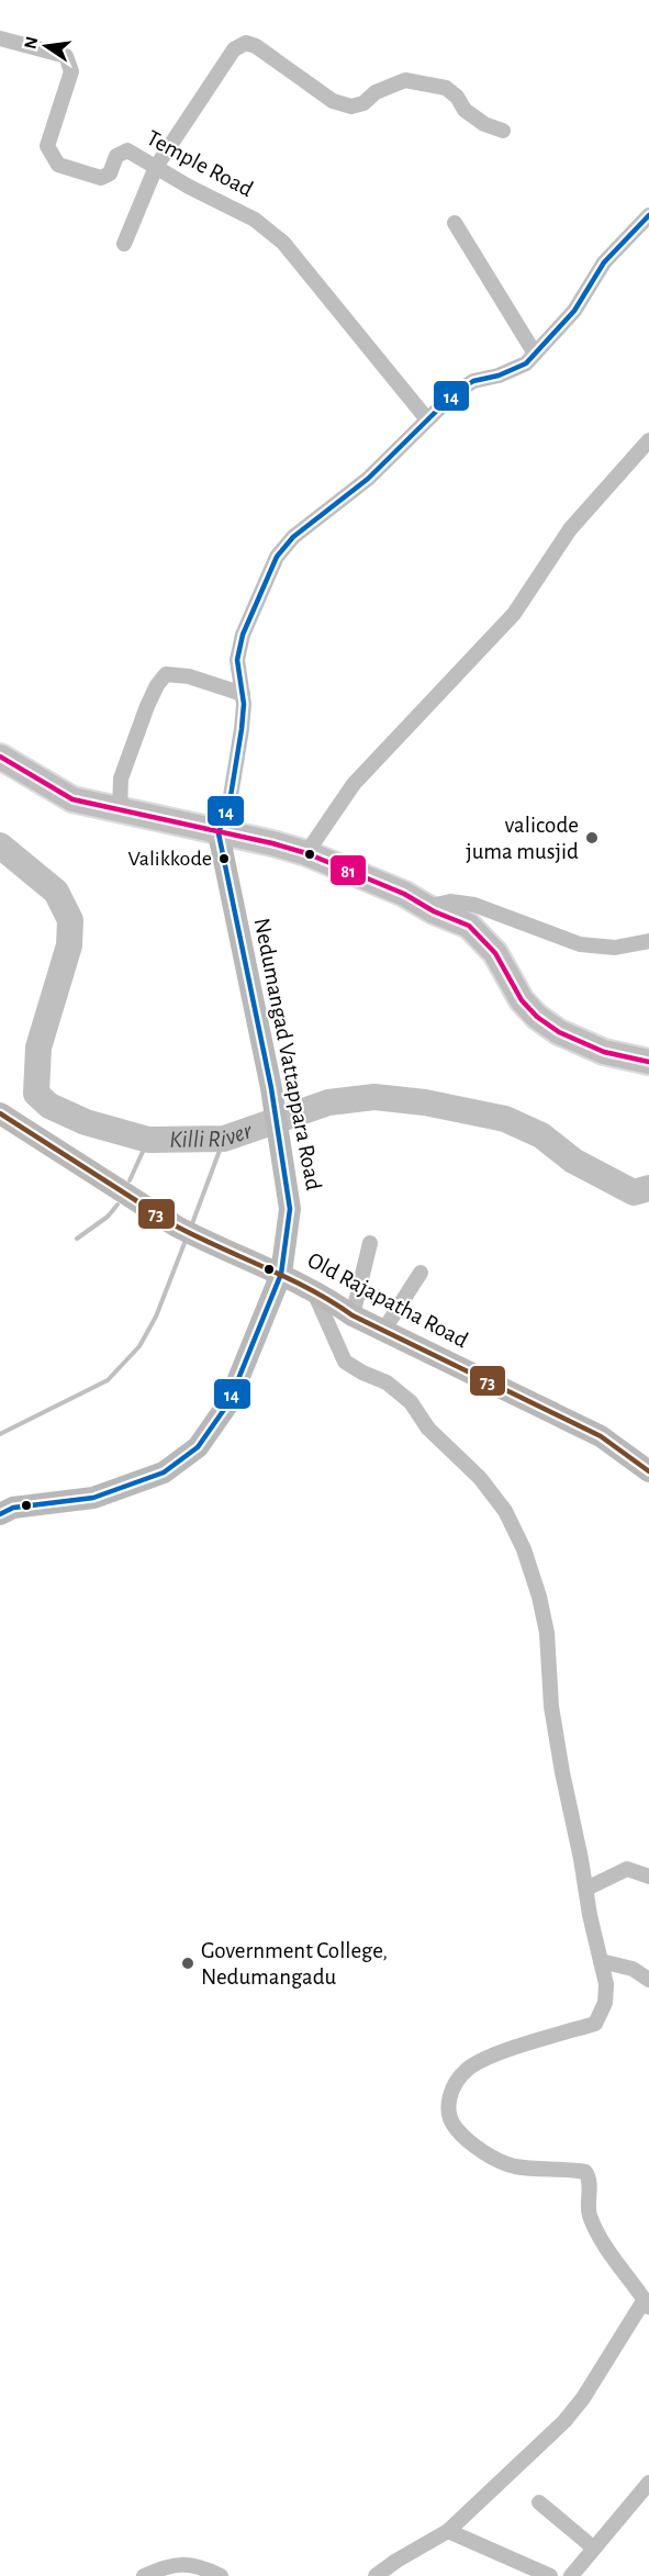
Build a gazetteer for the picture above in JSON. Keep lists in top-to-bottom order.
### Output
{
  "streets": {
    "main road": ["Nedumangad Vattappara Road", "Old Rajapatha Road"],
    "street": ["Temple Road"]
  },
  "crossings": [
    ["Nedumangad Vattappara Road", "Old Rajapatha Road"]
  ],
  "water": ["Killi River"],
  "places": ["valicode juma musjid", "Valikkode", "Government College, Nedumangadu"],
  "lines": ["transit line 14", "transit line 81", "transit line 73"],
  "north": "left"
}
